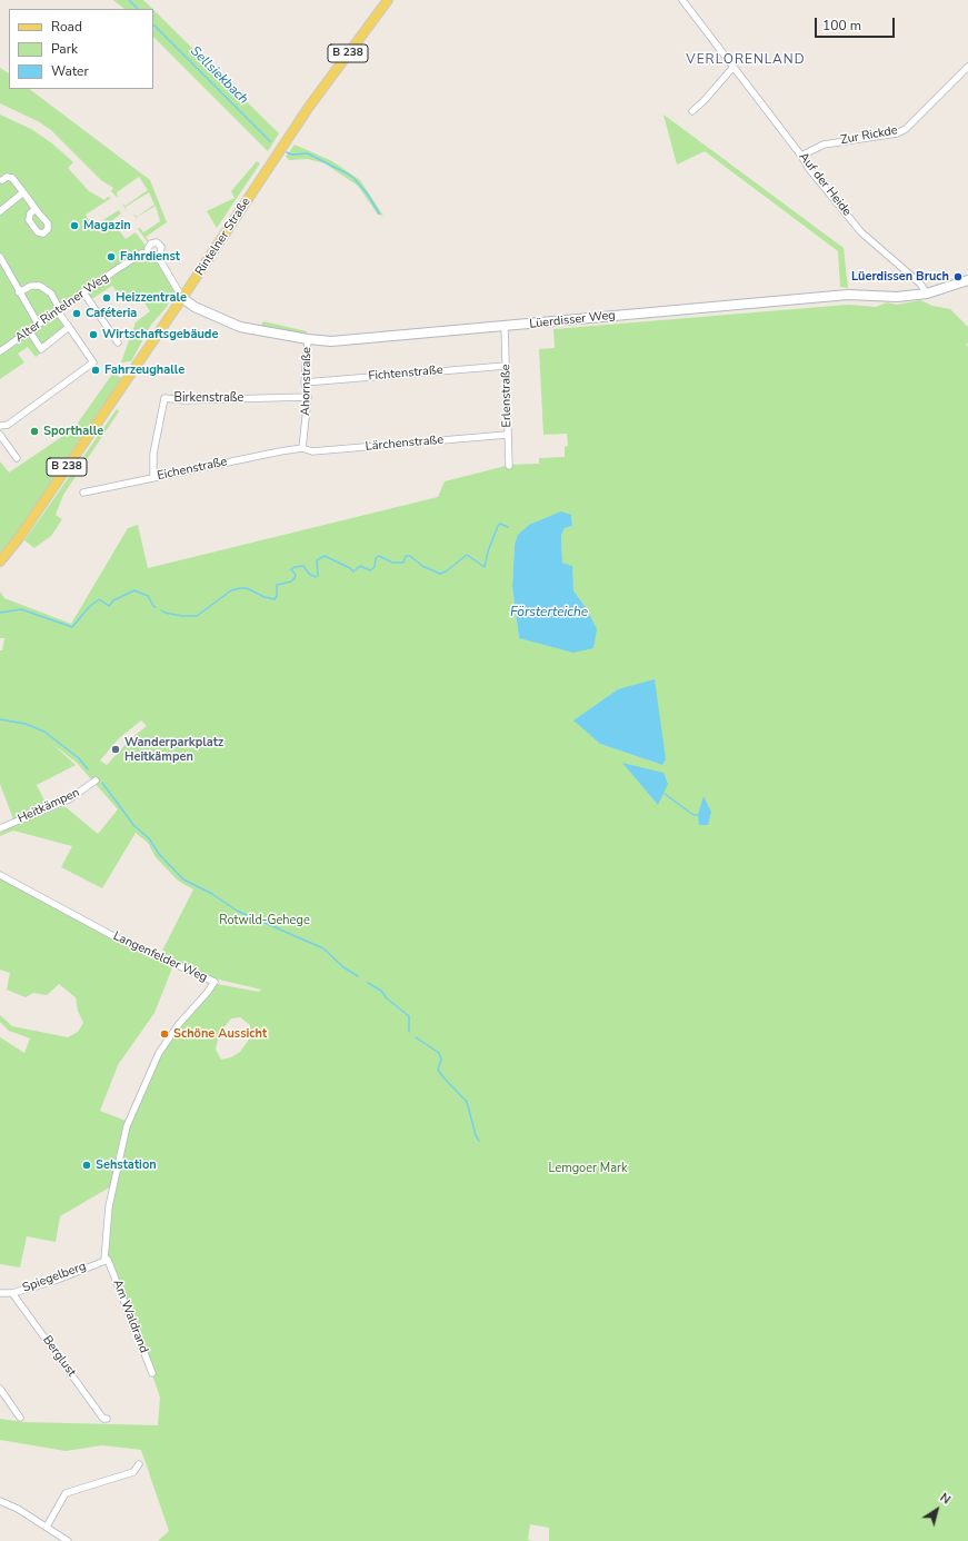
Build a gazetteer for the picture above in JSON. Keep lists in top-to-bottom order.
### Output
{
  "streets": {
    "main road": ["B 238", "Rintelner Straße", "Lüerdisser Weg"],
    "street": [
      "Zur Rickde",
      "Auf der Heide",
      "Alter Rintelner Weg",
      "Fichtenstraße",
      "Ahornstraße",
      "Erlenstraße",
      "Birkenstraße",
      "Lärchenstraße",
      "Eichenstraße",
      "Heitkämpen",
      "Langenfelder Weg",
      "Spiegelberg",
      "Am Waldrand",
      "Berglust"
    ]
  },
  "crossings": [
    ["Zur Rickde", "Auf der Heide"],
    ["Auf der Heide", "Lüerdisser Weg"],
    ["Rintelner Straße", "Lüerdisser Weg"],
    ["Lüerdisser Weg", "Ahornstraße"],
    ["Lüerdisser Weg", "Erlenstraße"],
    ["Fichtenstraße", "Ahornstraße"],
    ["Fichtenstraße", "Erlenstraße"],
    ["Ahornstraße", "Birkenstraße"],
    ["Ahornstraße", "Lärchenstraße"],
    ["Ahornstraße", "Eichenstraße"],
    ["Erlenstraße", "Lärchenstraße"],
    ["Birkenstraße", "Eichenstraße"],
    ["Lärchenstraße", "Eichenstraße"],
    ["Langenfelder Weg", "Spiegelberg"],
    ["Langenfelder Weg", "Am Waldrand"],
    ["Spiegelberg", "Am Waldrand"],
    ["Spiegelberg", "Berglust"]
  ],
  "districts": ["VERLORENLAND"],
  "water": ["Sellsiekbach", "Försterteiche"],
  "parks": ["Rotwild-Gehege", "Lemgoer Mark"],
  "places": [
    "Magazin",
    "Fahrdienst",
    "Lüerdissen Bruch",
    "Heizzentrale",
    "Caféteria",
    "Wirtschaftsgebäude",
    "Fahrzeughalle",
    "Sporthalle",
    "Wanderparkplatz Heitkämpen",
    "Schöne Aussicht",
    "Sehstation"
  ],
  "legend": ["Road", "Park", "Water"],
  "scale_bar": "100 m",
  "north": "top right"
}
